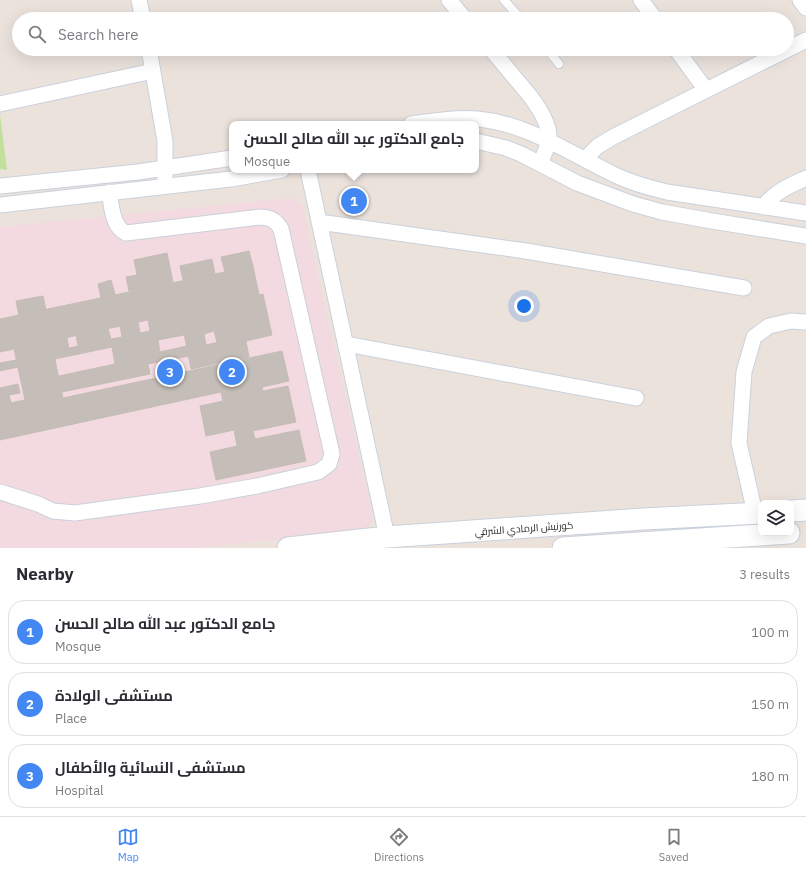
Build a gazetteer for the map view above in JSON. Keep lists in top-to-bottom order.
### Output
{
  "streets": {
    "main road": ["كورنيش الرمادي الشرقي"]
  },
  "page": {
    "search": "Search here",
    "popup": ["جامع الدكتور عبد الله صالح الحسن", "Mosque"],
    "pins": ["1", "2", "3"],
    "heading": ["Nearby", "3 results"],
    "list": [
      {
        "mark": "1",
        "name": "جامع الدكتور عبد الله صالح الحسن",
        "note": "Mosque",
        "value": "100 m"
      },
      {
        "mark": "2",
        "name": "مستشفى الولادة",
        "note": "Place",
        "value": "150 m"
      },
      {
        "mark": "3",
        "name": "مستشفى النسائية والأطفال",
        "note": "Hospital",
        "value": "180 m"
      }
    ],
    "nav": ["Map", "Directions", "Saved"]
  }
}
